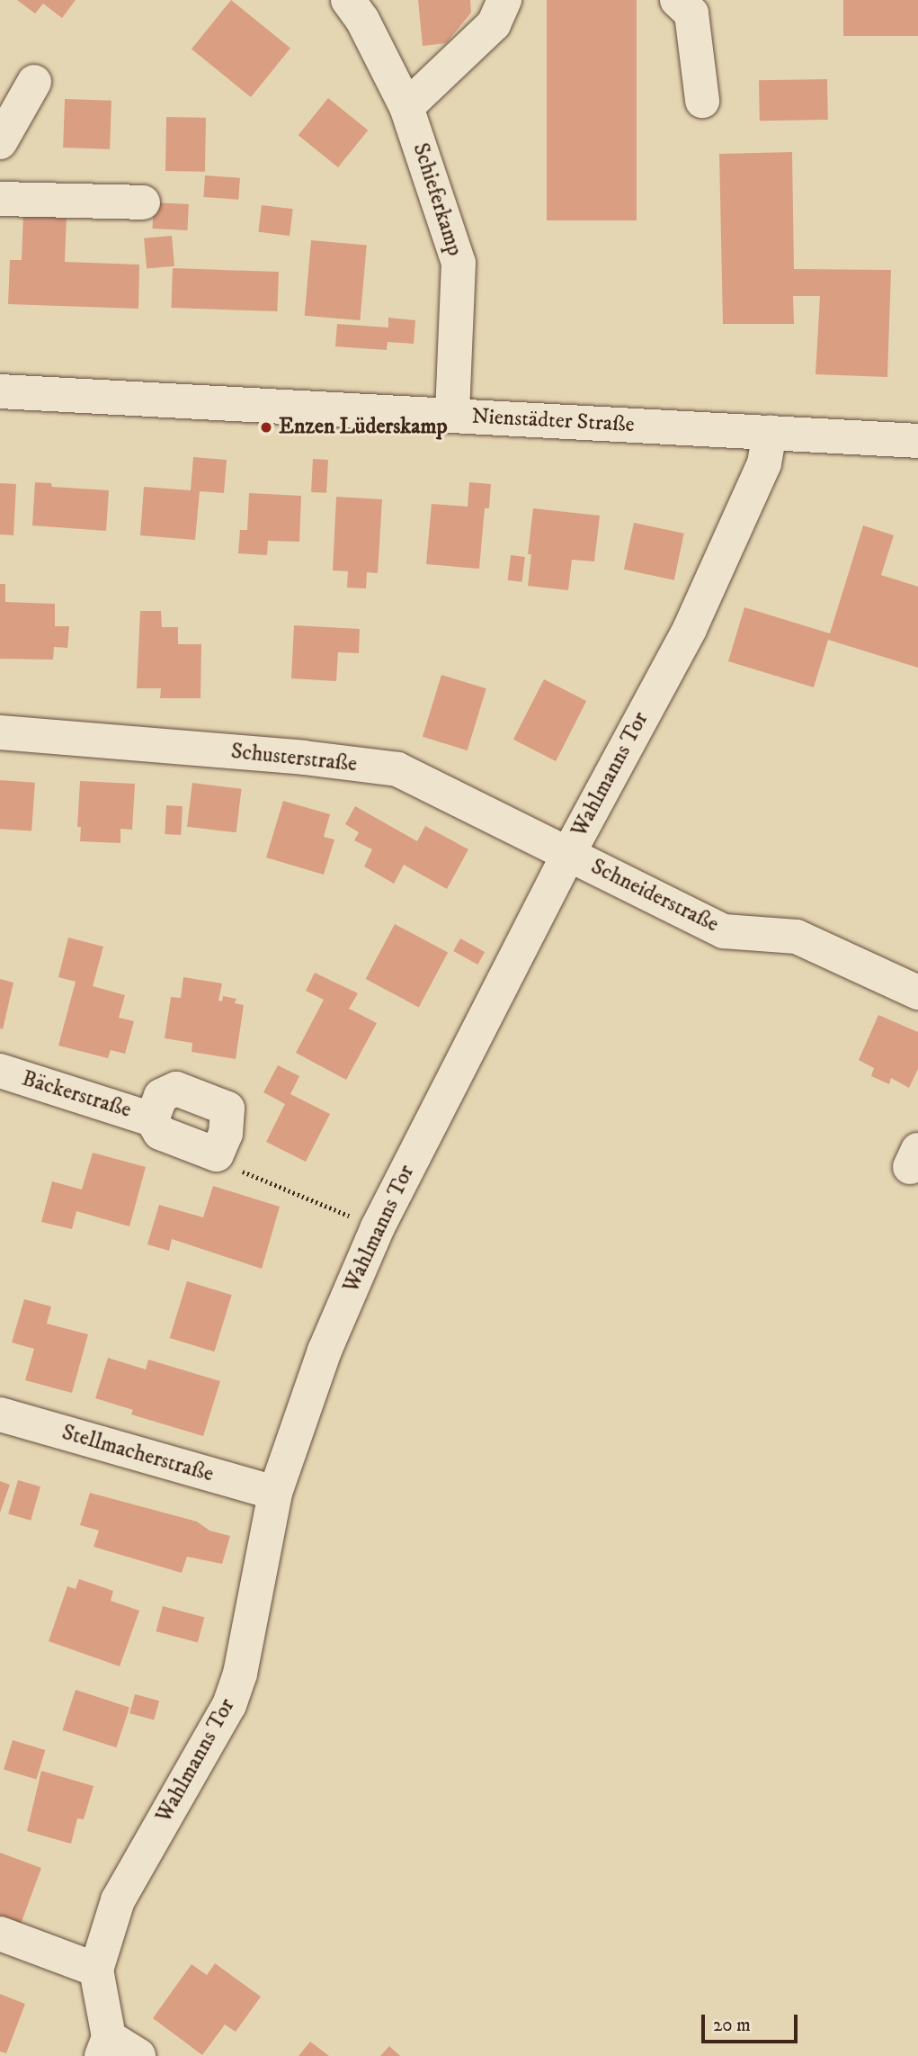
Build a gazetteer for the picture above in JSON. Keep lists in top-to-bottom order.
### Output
{
  "streets": {
    "street": [
      "Schieferkamp",
      "Nienstädter Straße",
      "Schusterstraße",
      "Wahlmanns Tor",
      "Schneiderstraße",
      "Bäckerstraße",
      "Stellmacherstraße"
    ]
  },
  "crossings": [
    ["Schieferkamp", "Nienstädter Straße"],
    ["Nienstädter Straße", "Wahlmanns Tor"],
    ["Schusterstraße", "Wahlmanns Tor"],
    ["Schusterstraße", "Schneiderstraße"],
    ["Wahlmanns Tor", "Schneiderstraße"],
    ["Wahlmanns Tor", "Stellmacherstraße"]
  ],
  "places": ["Enzen Lüderskamp"],
  "scale_bar": "20 m"
}
